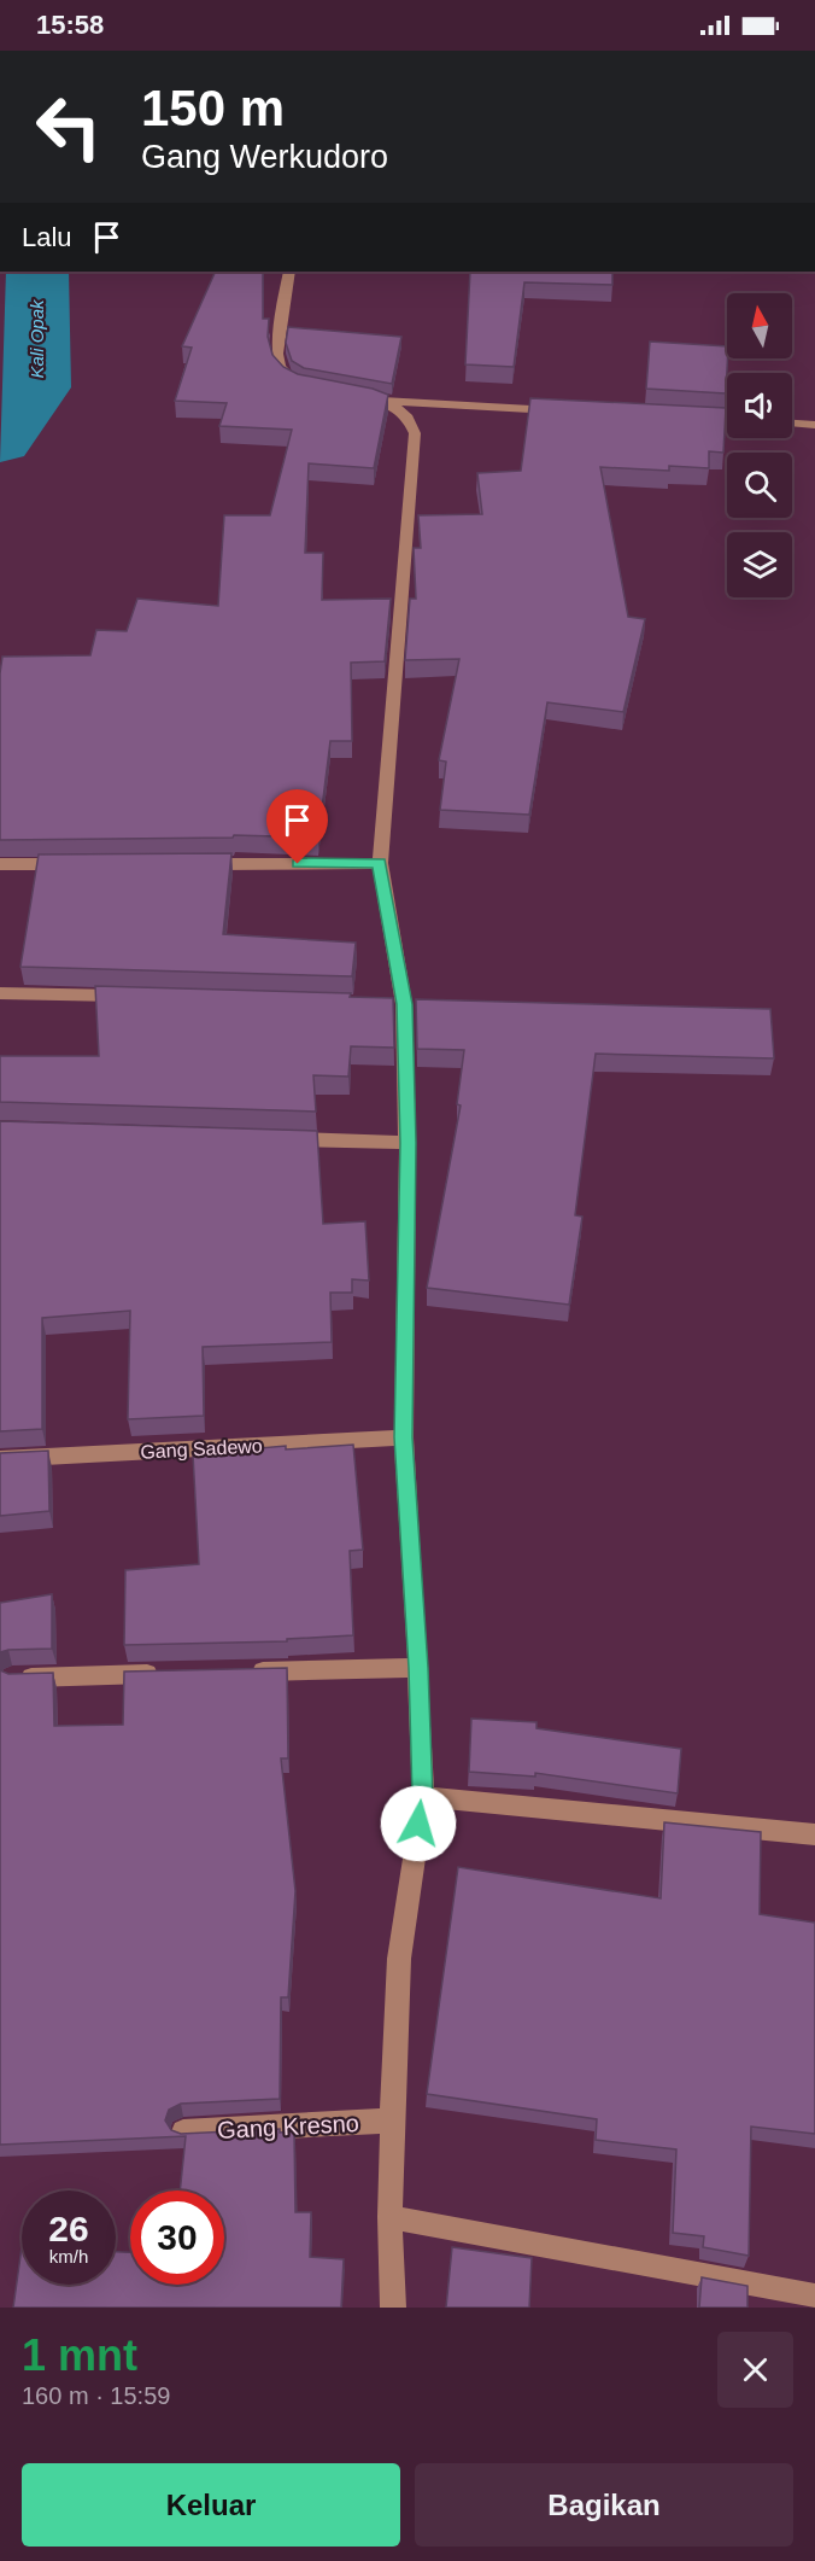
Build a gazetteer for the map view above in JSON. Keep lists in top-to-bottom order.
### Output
{
  "streets": {
    "street": ["Gang Sadewo", "Gang Kresno"]
  },
  "water": ["Kali Opak"],
  "north": "top",
  "page": {
    "status": "15:58",
    "turn": ["150 m", "Gang Werkudoro"],
    "then": "Lalu",
    "speed": "26 km/h",
    "limit": "30",
    "heading": ["1 mnt", "160 m · 15:59"],
    "buttons": ["Keluar", "Bagikan"]
  }
}
